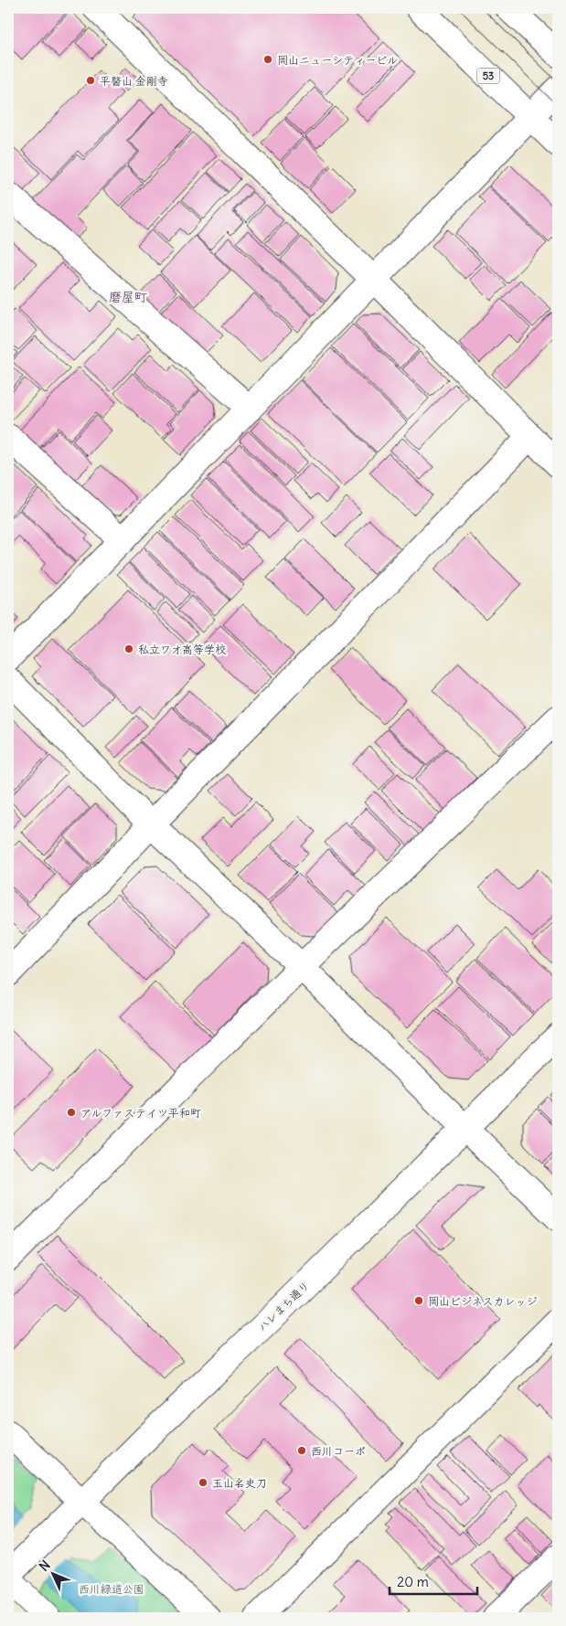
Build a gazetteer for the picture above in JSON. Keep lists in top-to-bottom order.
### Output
{
  "streets": {
    "main road": ["53", "ハレまち通り"]
  },
  "districts": ["磨屋町"],
  "parks": ["西川緑道公園"],
  "places": [
    "岡山ニューシティービル",
    "平醫山 金剛寺",
    "私立ワオ高等学校",
    "アルファステイツ平和町",
    "岡山ビジネスカレッジ",
    "西川コーポ",
    "玉山名史刀"
  ],
  "scale_bar": "20 m",
  "north": "top left"
}
